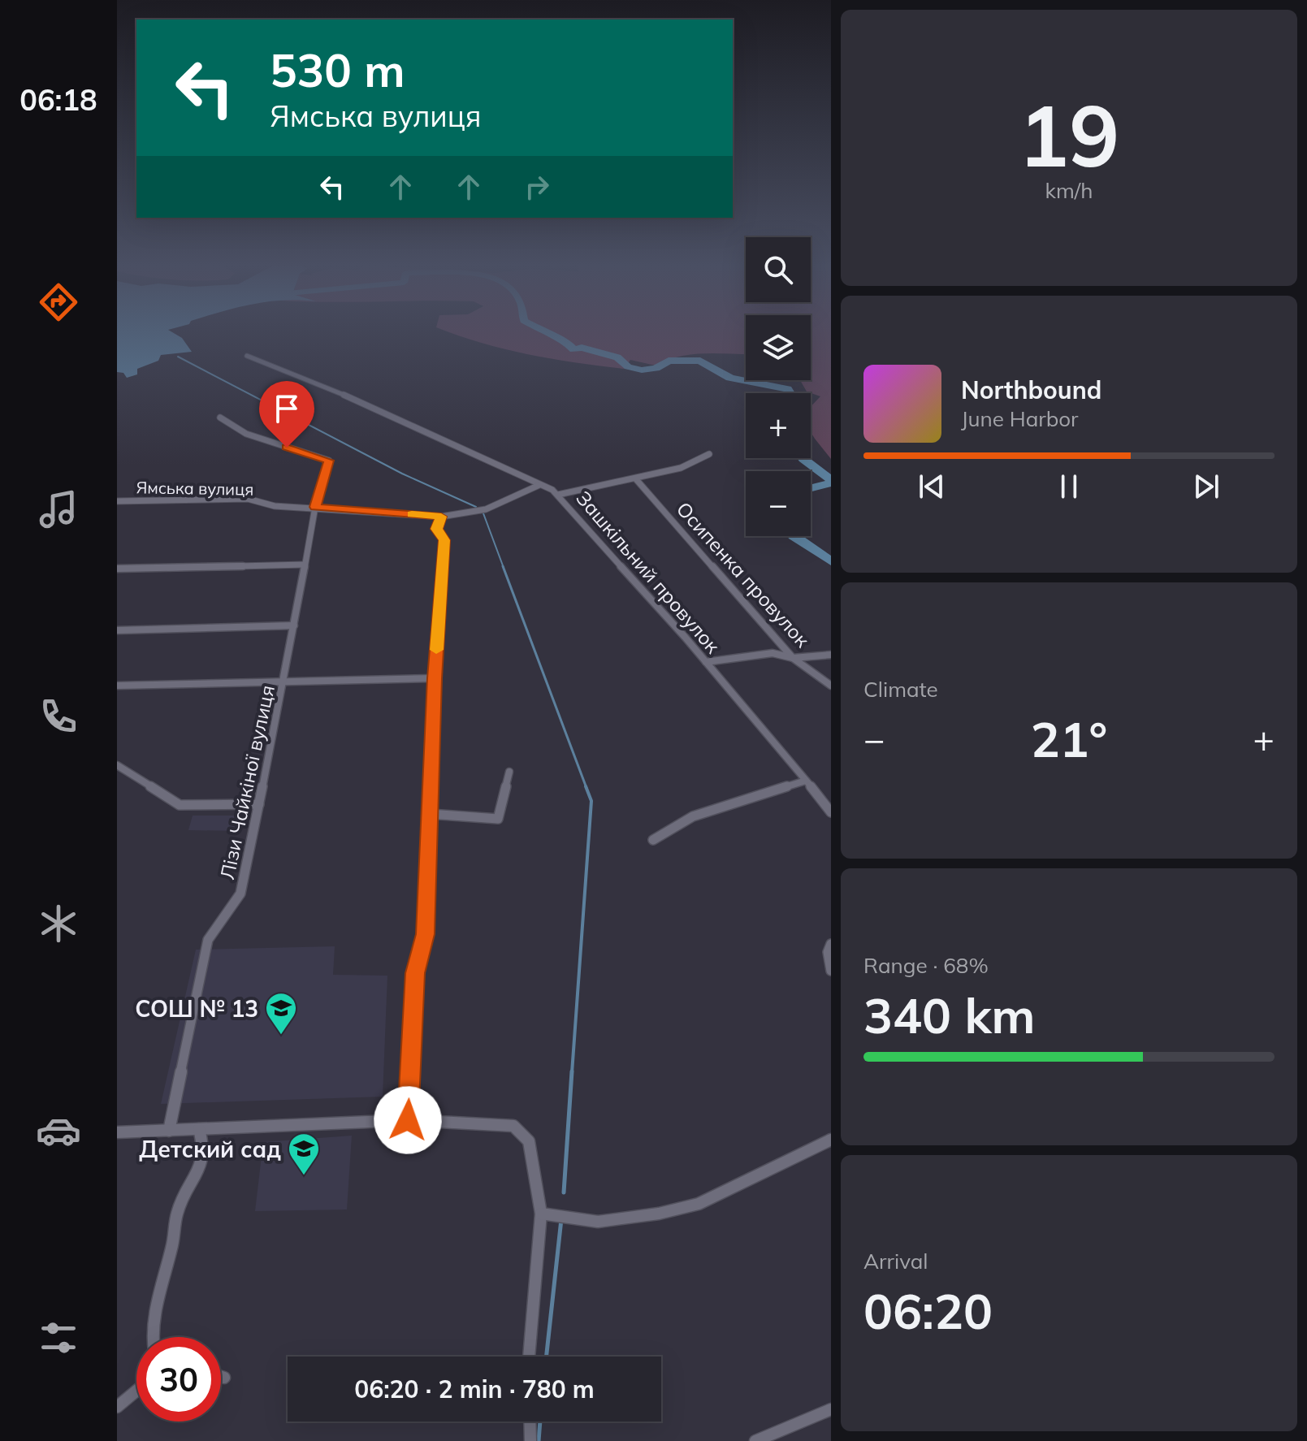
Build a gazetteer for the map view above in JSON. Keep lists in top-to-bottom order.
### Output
{
  "streets": {
    "street": [
      "Ямська вулиця",
      "Зашкільний провулок",
      "Осипенка провулок",
      "Лізи Чайкіної вулиця"
    ]
  },
  "crossings": [
    ["Ямська вулиця", "Зашкільний провулок"],
    ["Ямська вулиця", "Лізи Чайкіної вулиця"]
  ],
  "places": {
    "school or university": ["СОШ № 13", "Детский сад"]
  },
  "page": {
    "tabs": "06:18",
    "tile": [
      ["19", "km/h"],
      "Climate",
      ["Range · 68%", "340 km"],
      ["Arrival", "06:20"]
    ],
    "turn": ["530 m", "Ямська вулиця"],
    "map_buttons": ["+", "−"],
    "song": ["Northbound", "June Harbor"],
    "heat": ["−", "21°", "+"],
    "limit": "30",
    "trip": "06:20 · 2 min · 780 m"
  }
}
